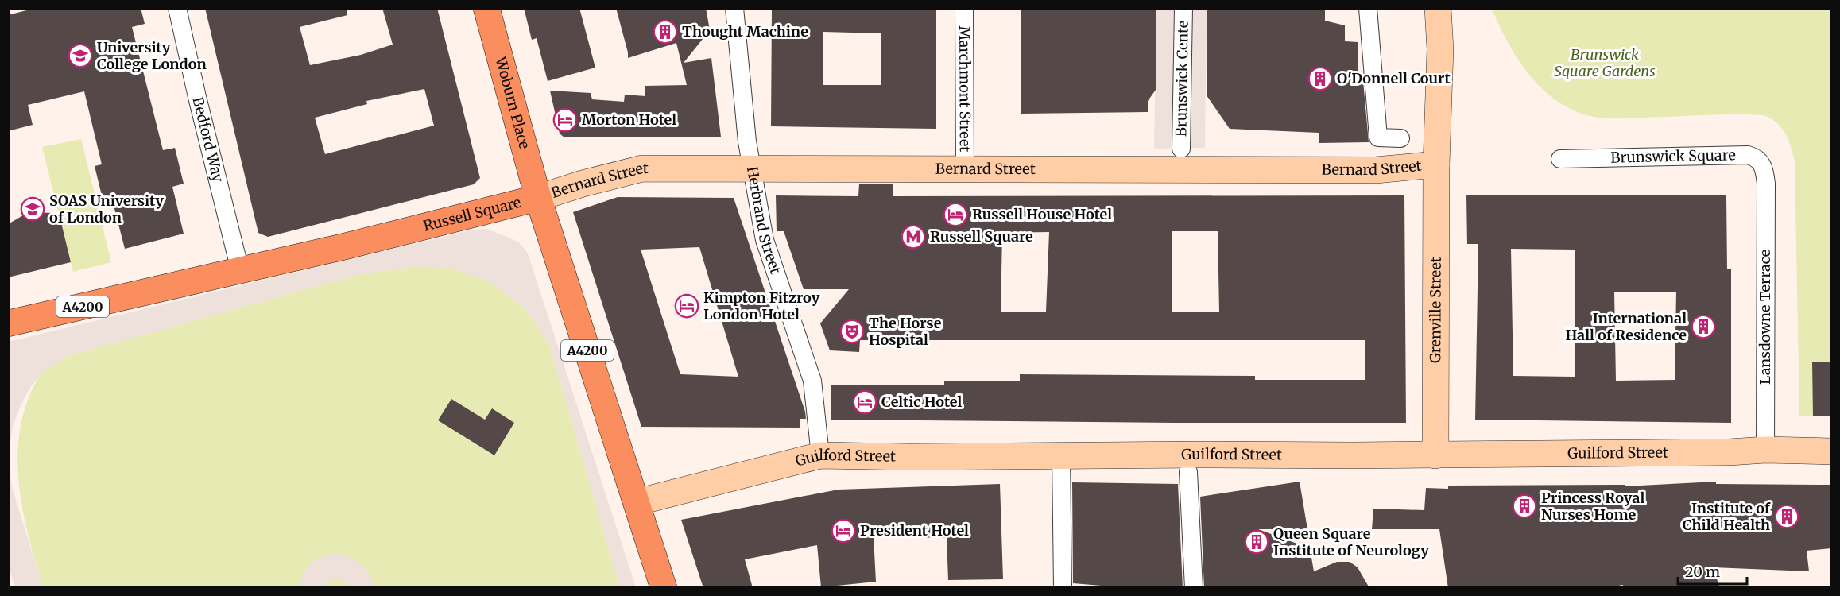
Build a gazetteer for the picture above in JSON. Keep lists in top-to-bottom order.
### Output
{
  "streets": {
    "main road": [
      "Woburn Place",
      "Bernard Street",
      "Russell Square",
      "A4200",
      "Grenville Street",
      "Guilford Street"
    ],
    "street": [
      "Brunswick Cente",
      "Marchmont Street",
      "Bedford Way",
      "Brunswick Square",
      "Herbrand Street",
      "Lansdowne Terrace"
    ]
  },
  "crossings": [
    ["Marchmont Street", "Bernard Street"],
    ["Woburn Place", "Bernard Street"],
    ["Woburn Place", "Russell Square"],
    ["Bedford Way", "Russell Square"],
    ["Brunswick Square", "Lansdowne Terrace"],
    ["Bernard Street", "Russell Square"],
    ["Bernard Street", "Herbrand Street"],
    ["Bernard Street", "Grenville Street"],
    ["Russell Square", "Guilford Street"],
    ["Herbrand Street", "Guilford Street"],
    ["Grenville Street", "Guilford Street"],
    ["Lansdowne Terrace", "Guilford Street"]
  ],
  "parks": ["Brunswick Square Gardens"],
  "places": {
    "building": [
      "Thought Machine",
      "O'Donnell Court",
      "International Hall of Residence",
      "Princess Royal Nurses Home",
      "Institute of Child Health",
      "Queen Square Institute of Neurology"
    ],
    "school or university": ["University College London", "SOAS University of London"],
    "hotel": [
      "Morton Hotel",
      "Russell House Hotel",
      "Kimpton Fitzroy London Hotel",
      "Celtic Hotel",
      "President Hotel"
    ],
    "metro station": ["Russell Square"],
    "theatre": ["The Horse Hospital"]
  },
  "scale_bar": "20 m"
}
